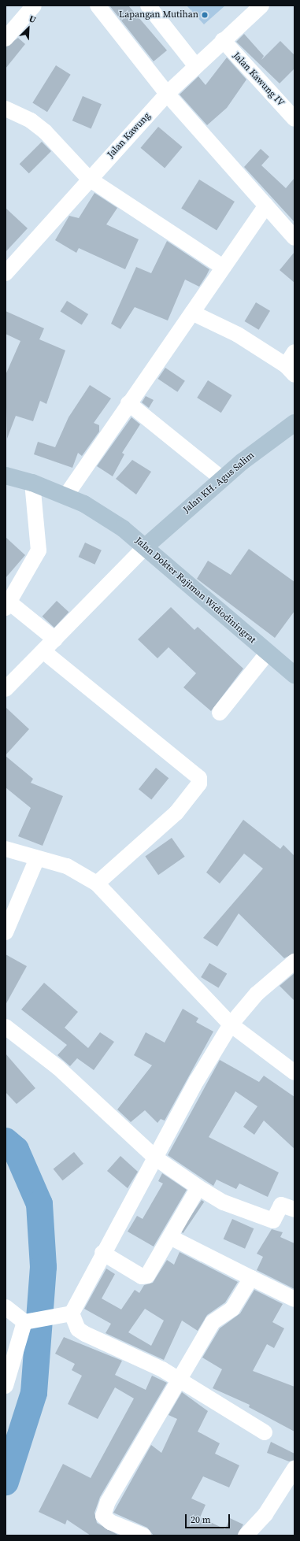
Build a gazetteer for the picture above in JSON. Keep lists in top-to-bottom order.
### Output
{
  "streets": {
    "main road": ["Jalan KH. Agus Salim", "Jalan Dokter Rajiman Widiodiningrat"],
    "street": ["Jalan Kawung IV", "Jalan Kawung"]
  },
  "crossings": [
    ["Jalan Kawung IV", "Jalan Kawung"],
    ["Jalan KH. Agus Salim", "Jalan Dokter Rajiman Widiodiningrat"]
  ],
  "places": ["Lapangan Mutihan"],
  "scale_bar": "20 m",
  "north": "top right"
}
